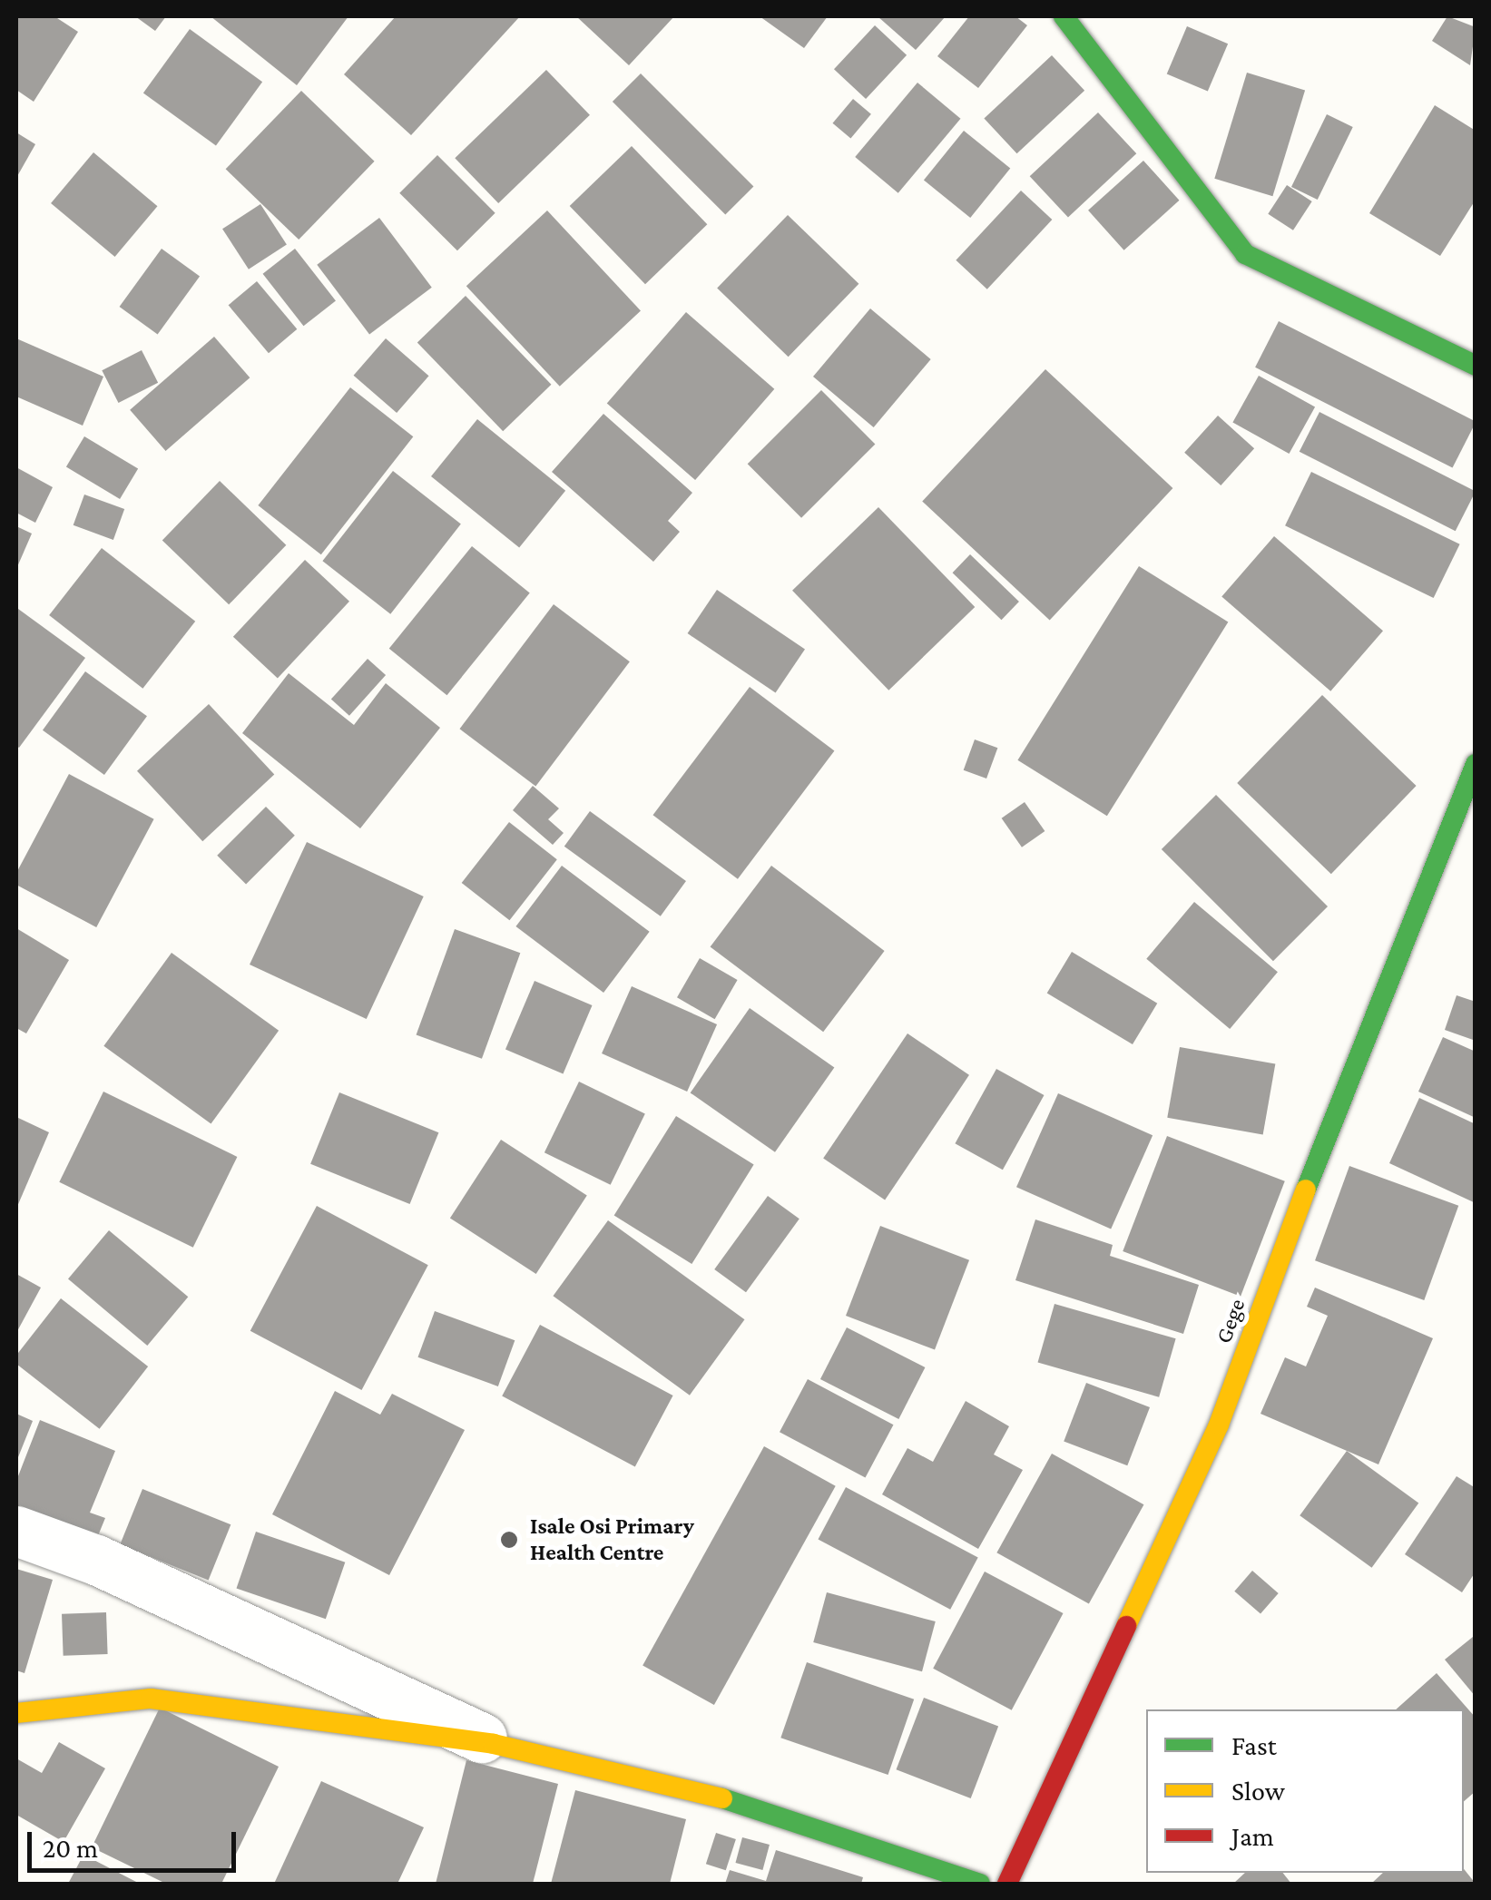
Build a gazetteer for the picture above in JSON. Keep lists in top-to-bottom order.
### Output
{
  "streets": {
    "street": ["Gege"]
  },
  "places": ["Isale Osi Primary Health Centre"],
  "legend": ["Fast", "Slow", "Jam"],
  "scale_bar": "20 m"
}
